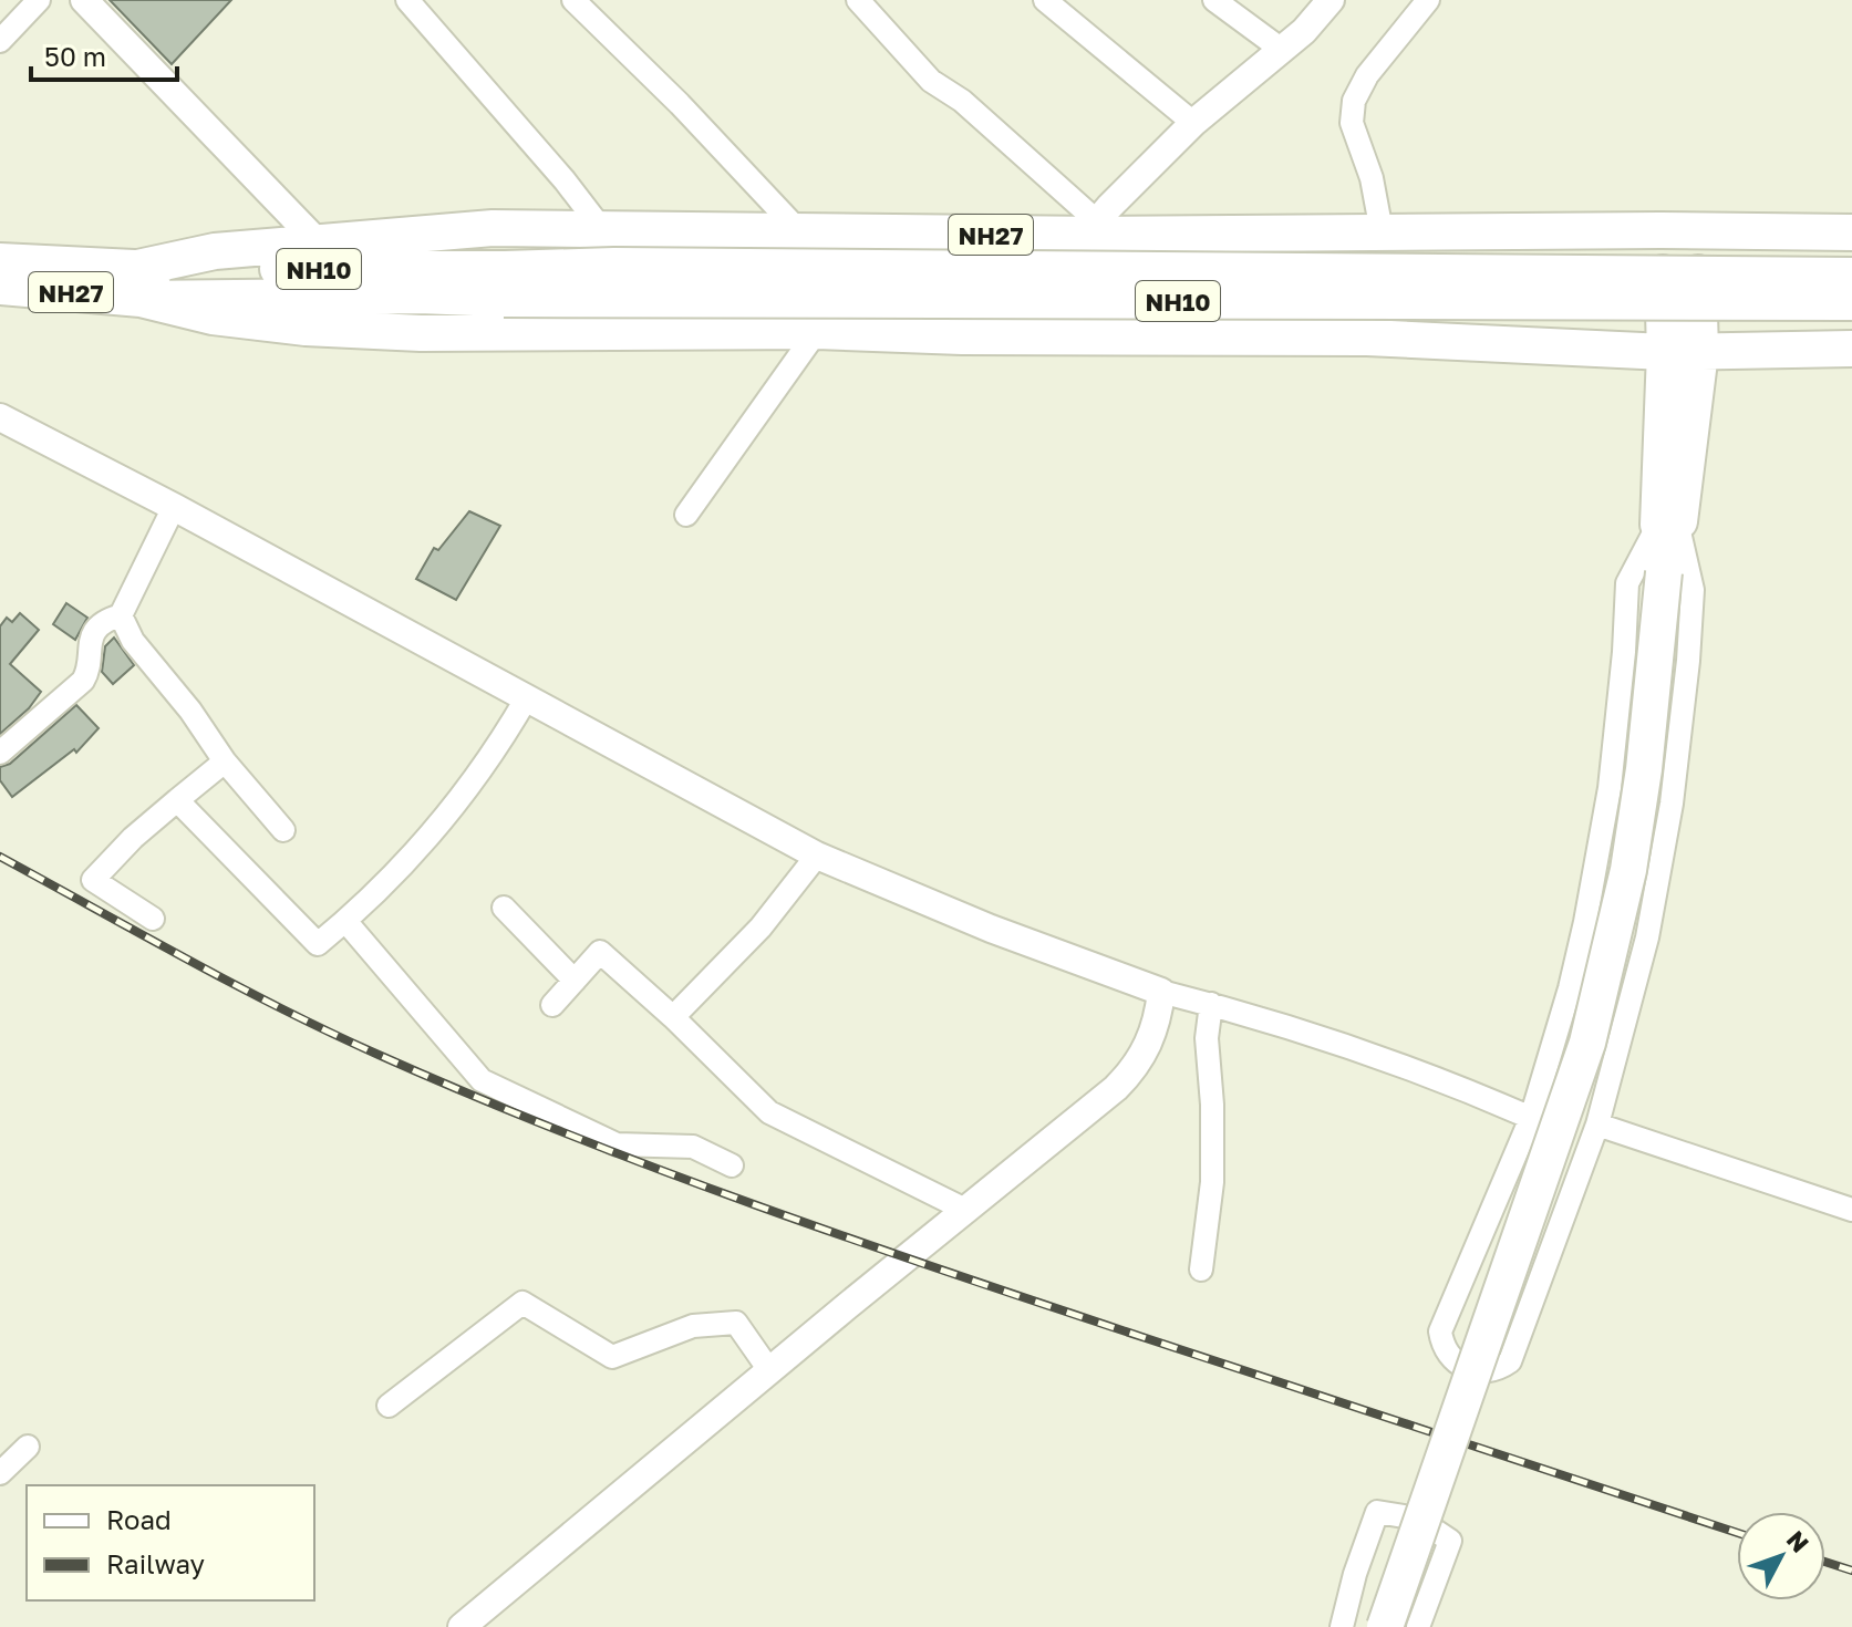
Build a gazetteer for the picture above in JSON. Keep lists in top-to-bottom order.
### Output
{
  "streets": {
    "highway": ["NH27", "NH10"]
  },
  "crossings": [
    ["NH27", "NH10"]
  ],
  "legend": ["Road", "Railway"],
  "scale_bar": "50 m",
  "north": "top right"
}
